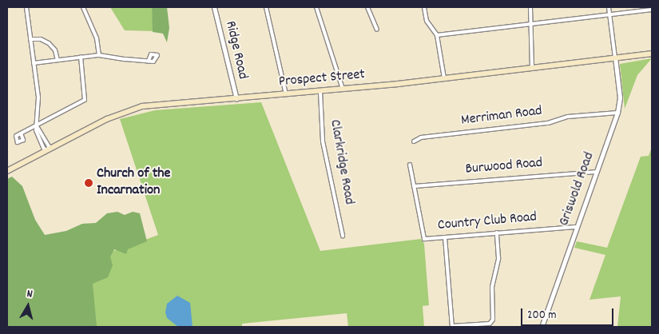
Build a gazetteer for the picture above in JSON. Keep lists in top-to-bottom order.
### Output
{
  "streets": {
    "main road": ["Prospect Street"],
    "street": [
      "Ridge Road",
      "Merriman Road",
      "Clarkridge Road",
      "Burwood Road",
      "Griswold Road",
      "Country Club Road"
    ]
  },
  "crossings": [
    ["Ridge Road", "Prospect Street"],
    ["Prospect Street", "Clarkridge Road"],
    ["Prospect Street", "Griswold Road"],
    ["Merriman Road", "Griswold Road"],
    ["Burwood Road", "Griswold Road"],
    ["Burwood Road", "Country Club Road"],
    ["Griswold Road", "Country Club Road"]
  ],
  "places": ["Church of the Incarnation"],
  "scale_bar": "200 m",
  "north": "top"
}
